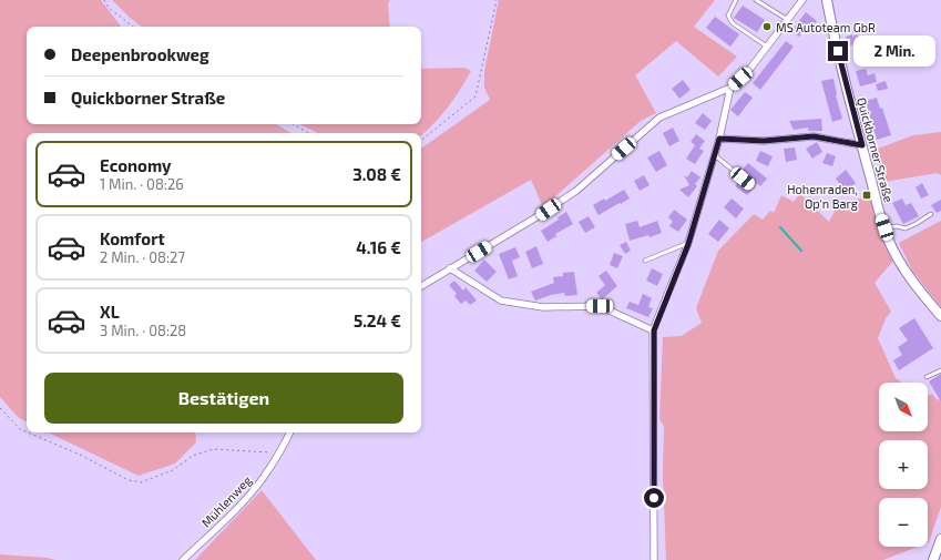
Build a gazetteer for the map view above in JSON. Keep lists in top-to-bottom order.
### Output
{
  "streets": {
    "main road": ["Quickborner Straße"],
    "street": ["Mühlenweg"]
  },
  "places": {
    "other": ["MS Autoteam GbR"],
    "transit": ["Hohenraden, Op'n Barg"]
  },
  "north": "bottom right",
  "page": {
    "banner": ["Deepenbrookweg", "Quickborner Straße"],
    "bubble": "2 Min.",
    "list": [
      {
        "name": "Economy",
        "note": "1 Min. · 08:26",
        "value": "3.08 €"
      },
      {
        "name": "Komfort",
        "note": "2 Min. · 08:27",
        "value": "4.16 €"
      },
      {
        "name": "XL",
        "note": "3 Min. · 08:28",
        "value": "5.24 €"
      }
    ],
    "buttons": "Bestätigen",
    "map_buttons": ["+", "−"]
  }
}
